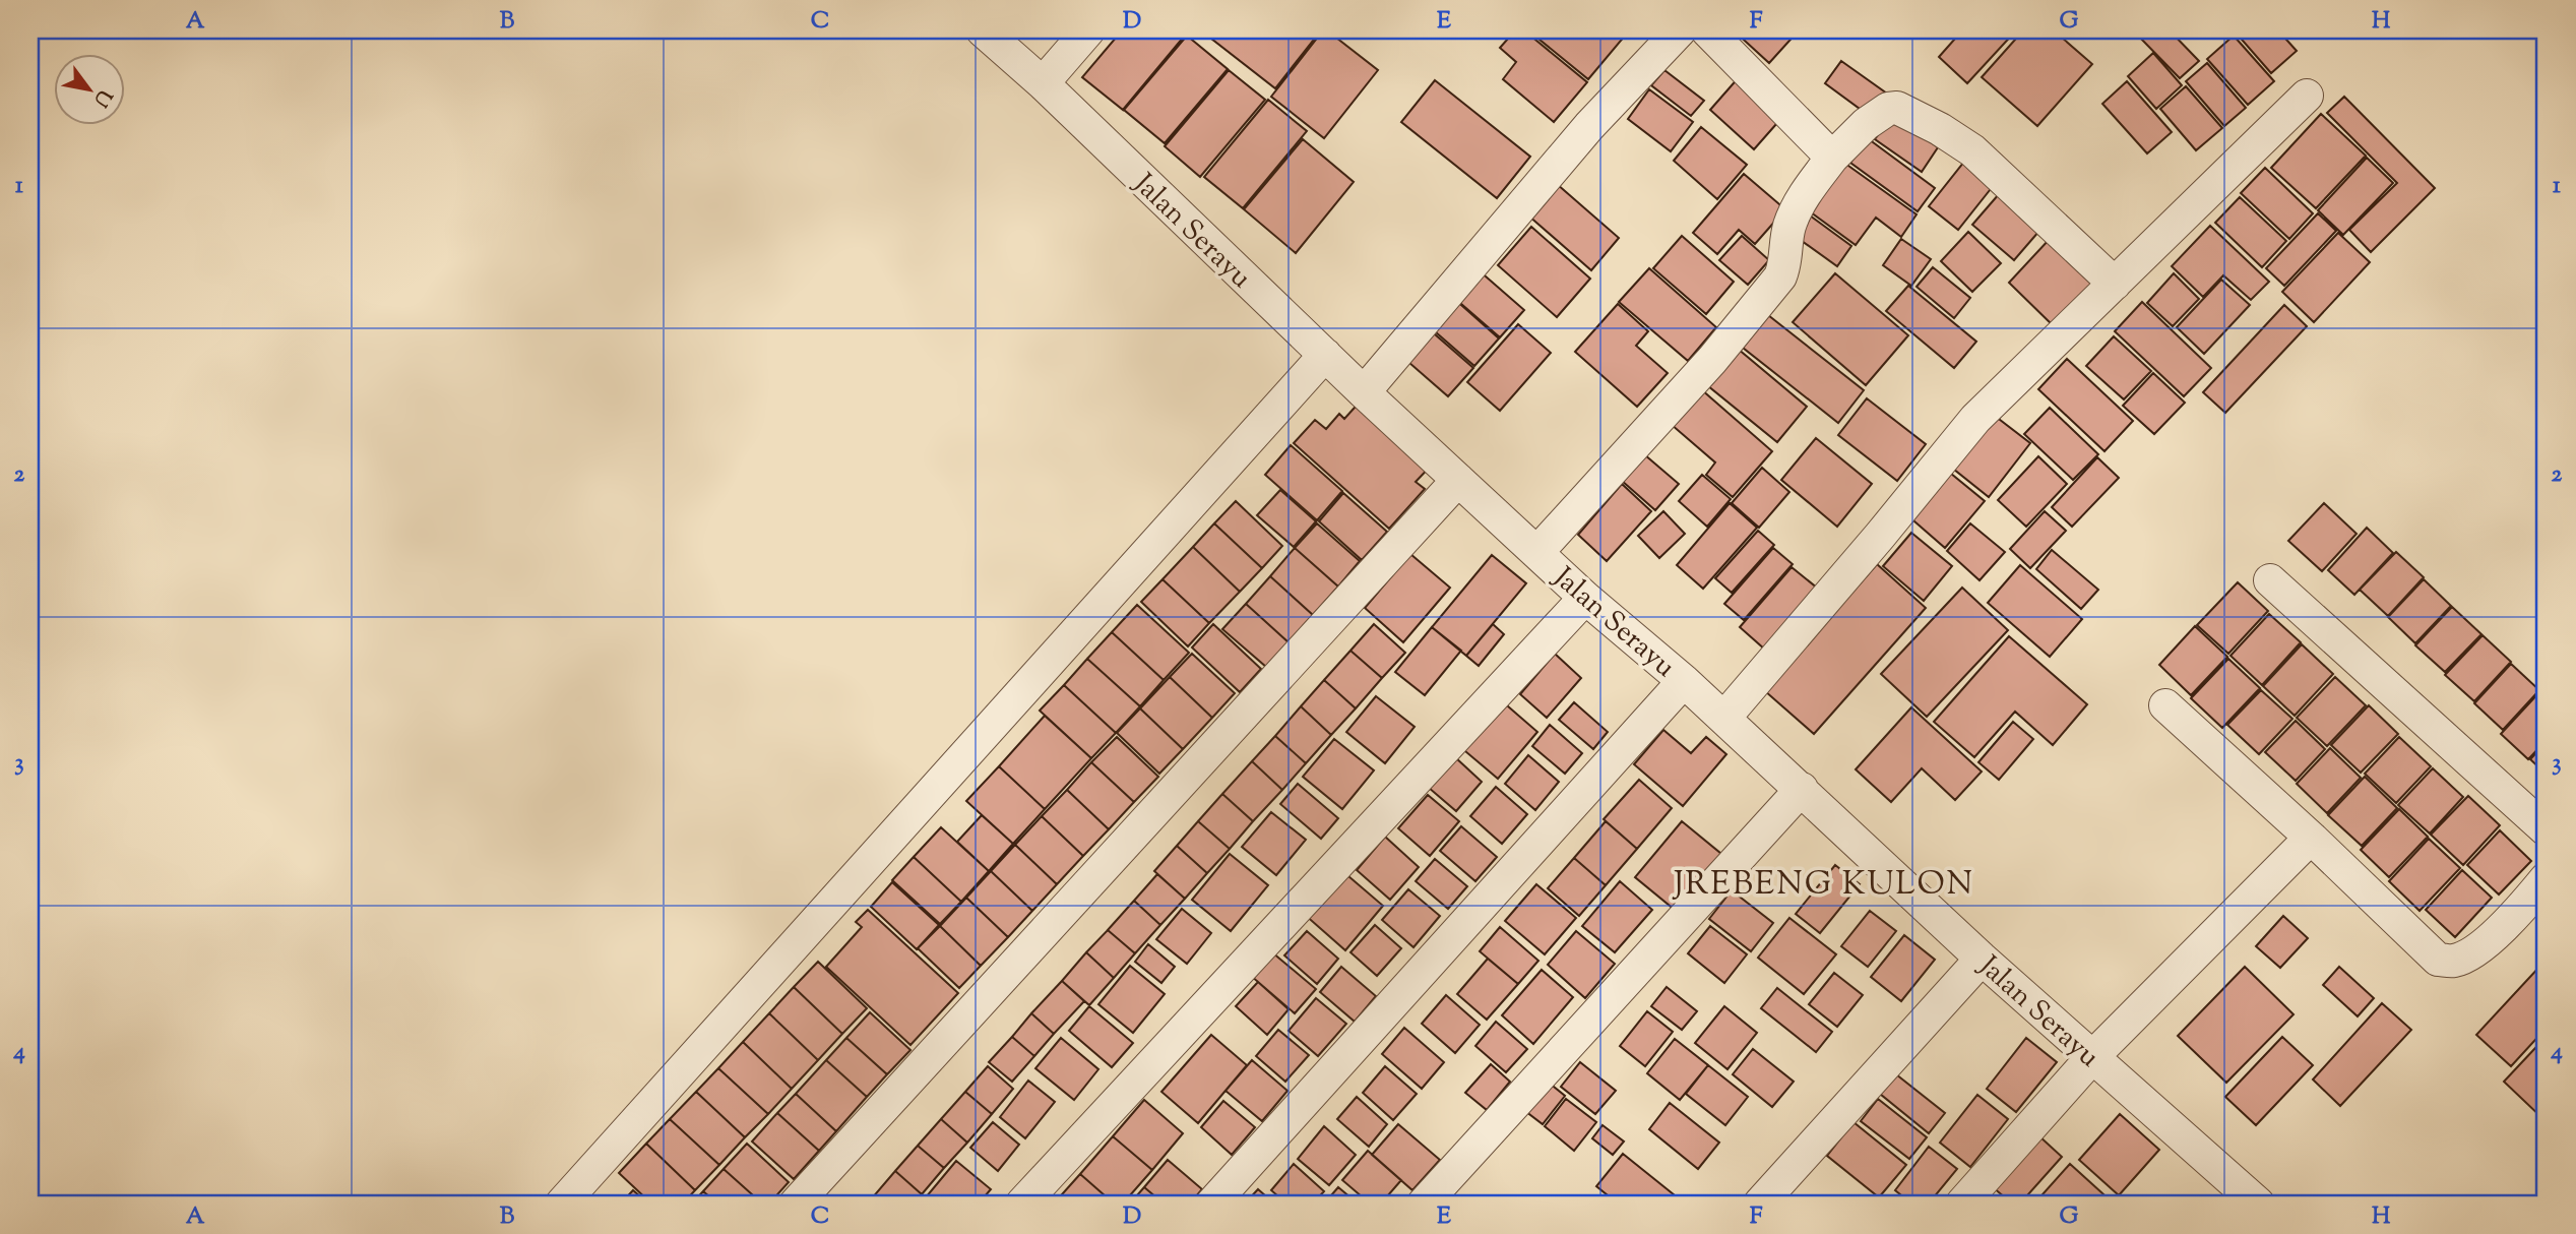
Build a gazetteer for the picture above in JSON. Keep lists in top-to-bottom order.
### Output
{
  "streets": {
    "street": ["Jalan Serayu"]
  },
  "districts": ["JREBENG KULON"],
  "north": "bottom right",
  "grid": {
    "columns": [
      "A",
      "B",
      "C",
      "D",
      "E",
      "F",
      "G",
      "H"
    ],
    "rows": [
      "1",
      "2",
      "3",
      "4"
    ]
  }
}
